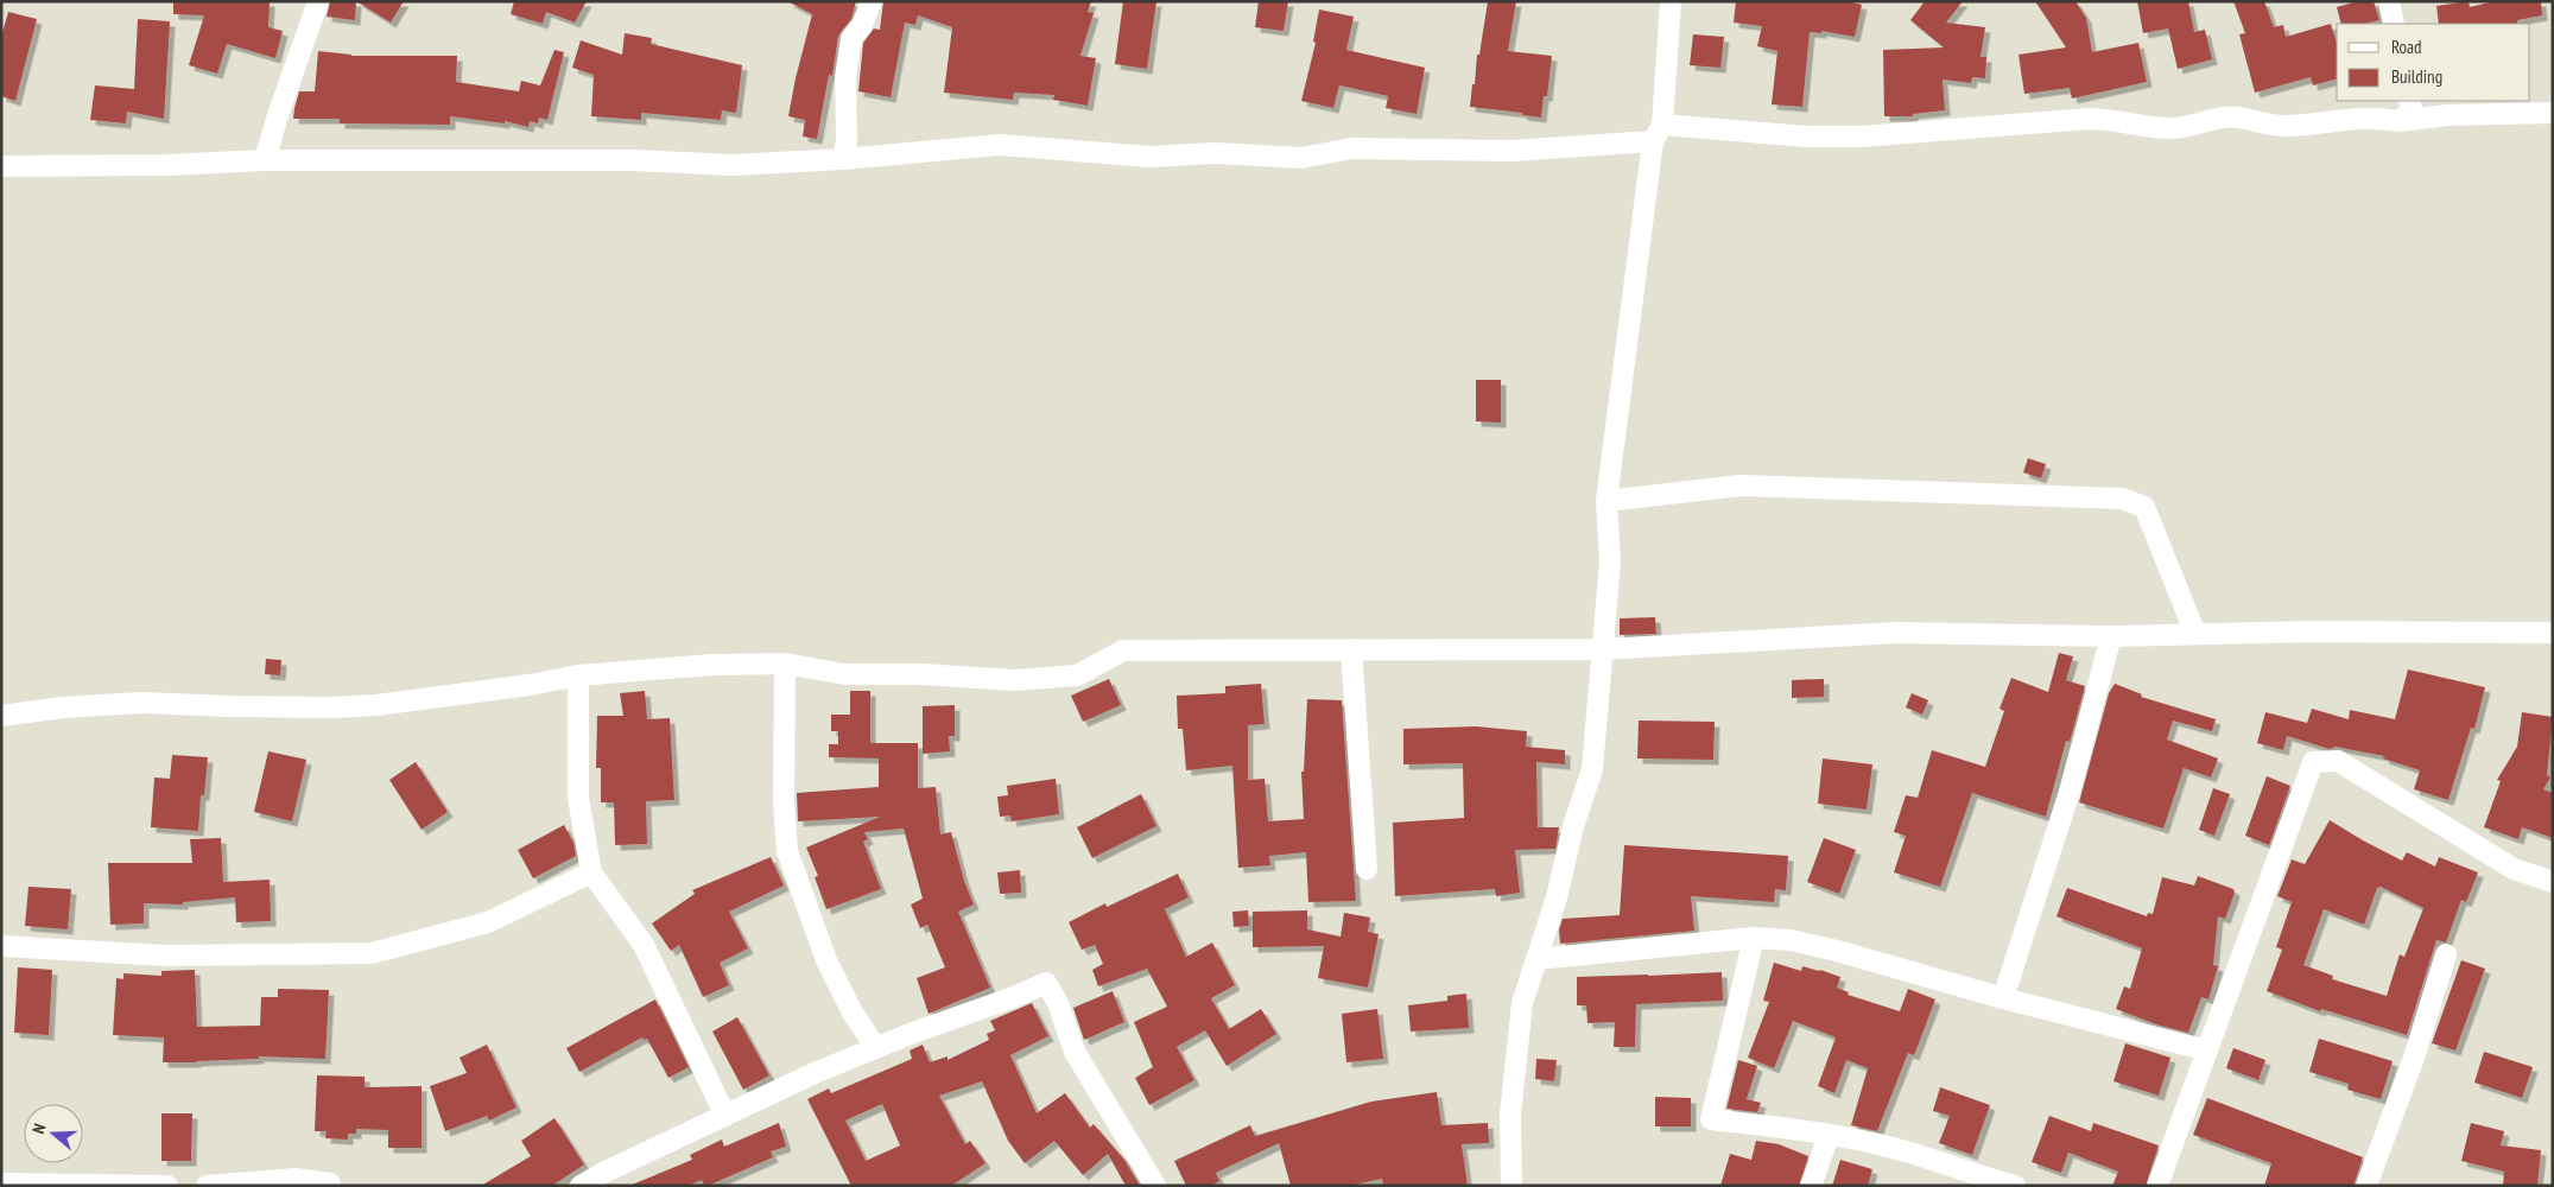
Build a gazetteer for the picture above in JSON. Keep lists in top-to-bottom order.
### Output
{
  "legend": ["Road", "Building"],
  "north": "left"
}
